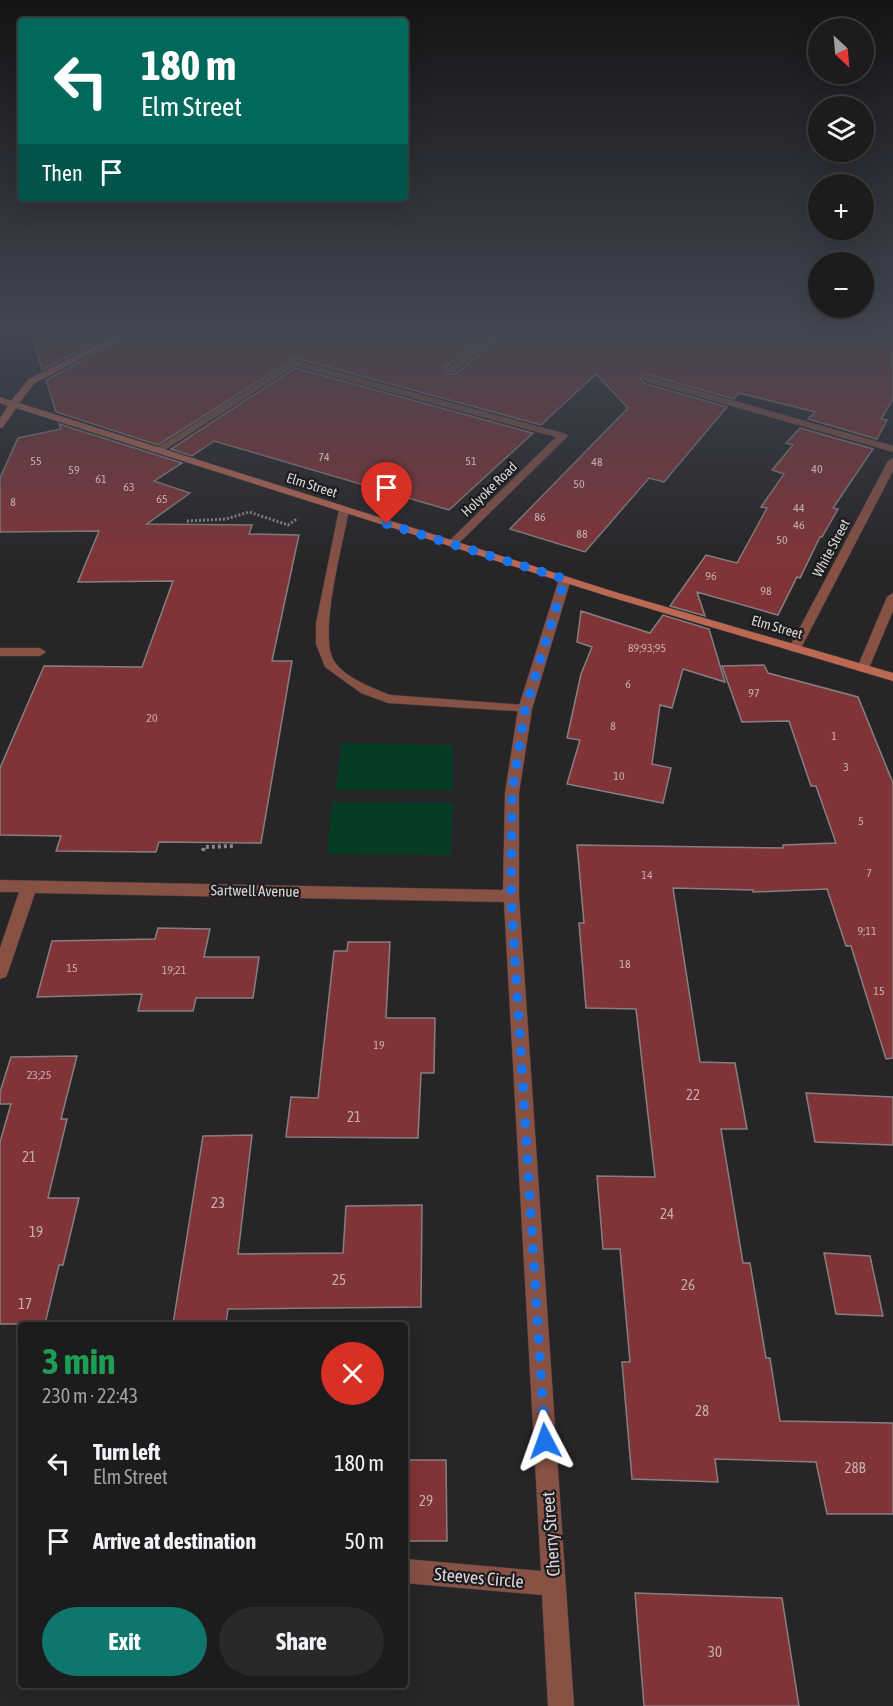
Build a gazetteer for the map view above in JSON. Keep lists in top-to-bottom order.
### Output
{
  "streets": {
    "main road": ["Elm Street"],
    "street": [
      "Holyoke Road",
      "White Street",
      "Sartwell Avenue",
      "Cherry Street",
      "Steeves Circle"
    ]
  },
  "crossings": [
    ["Elm Street", "Holyoke Road"],
    ["Elm Street", "White Street"],
    ["Elm Street", "Cherry Street"],
    ["Sartwell Avenue", "Cherry Street"],
    ["Cherry Street", "Steeves Circle"]
  ],
  "house_numbers": [
    "74",
    "55",
    "51",
    "48",
    "40",
    "59",
    "61",
    "50",
    "63",
    "65",
    "8",
    "44",
    "86",
    "46",
    "88",
    "50",
    "96",
    "98",
    "89;93;95",
    "6",
    "97",
    "20",
    "8",
    "1",
    "3",
    "10",
    "5",
    "7",
    "14",
    "9;11",
    "18",
    "15",
    "19;21",
    "15",
    "19",
    "23;25",
    "22",
    "21",
    "21",
    "23",
    "24",
    "19",
    "25",
    "26",
    "17",
    "28",
    "28B",
    "29",
    "30"
  ],
  "north": "bottom right",
  "page": {
    "map_buttons": ["+", "−"],
    "turn": ["180 m", "Elm Street"],
    "then": "Then",
    "heading": ["3 min", "230 m · 22:43"],
    "list": [
      {
        "name": "Turn left",
        "note": "Elm Street",
        "value": "180 m"
      },
      {
        "name": "Arrive at destination",
        "value": "50 m"
      }
    ],
    "buttons": ["Exit", "Share"]
  }
}
